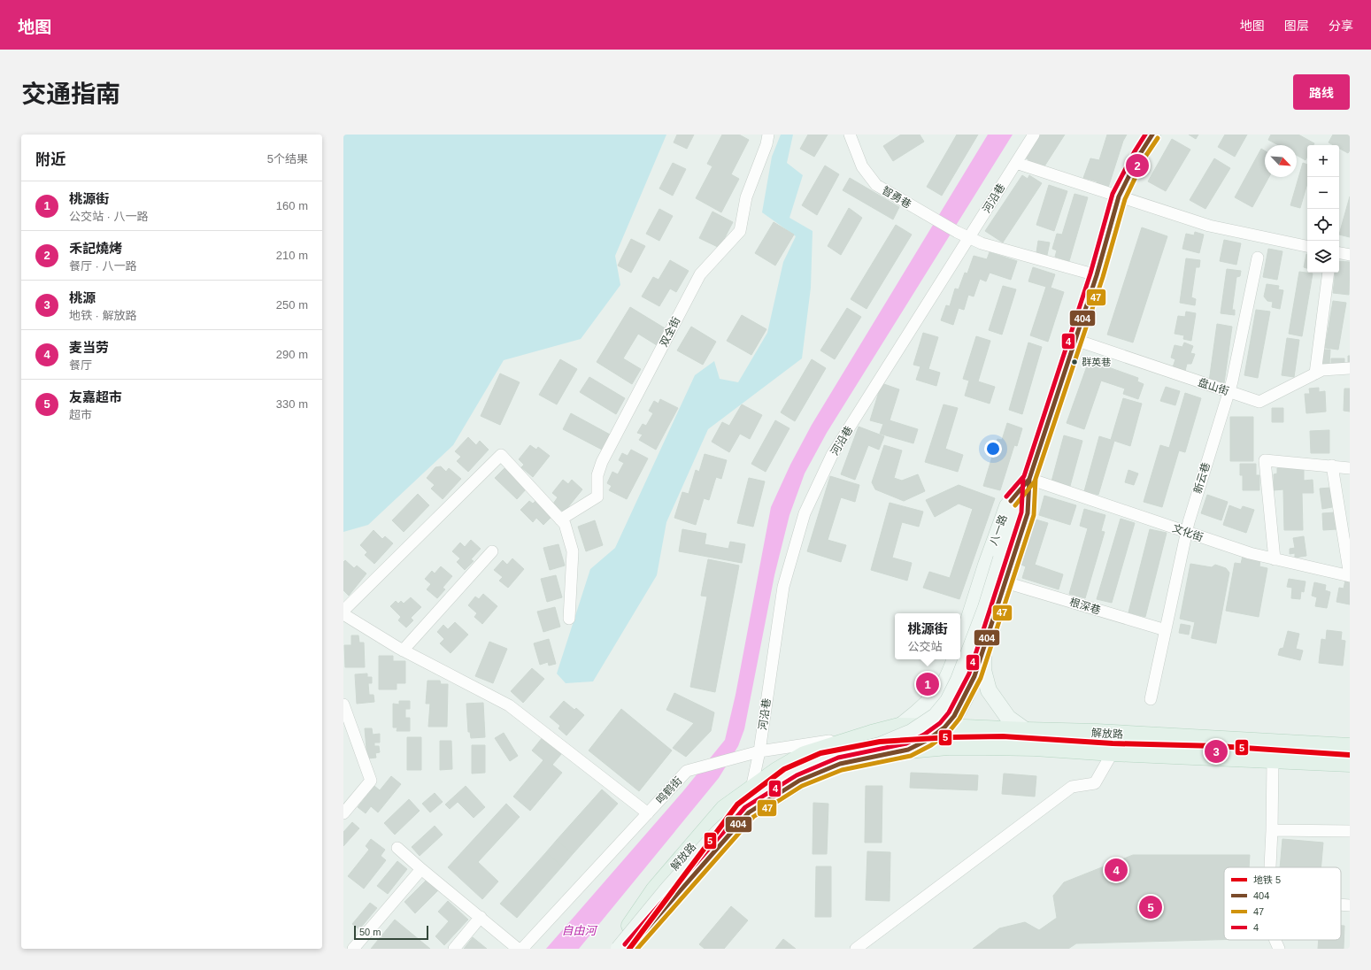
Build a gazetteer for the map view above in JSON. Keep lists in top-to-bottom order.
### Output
{
  "streets": {
    "main road": ["八一路", "解放路"],
    "street": [
      "智勇巷",
      "河沿巷",
      "双全街",
      "盘山街",
      "新云巷",
      "文化街",
      "根深巷",
      "鸣鹤街"
    ]
  },
  "crossings": [
    ["智勇巷", "河沿巷"],
    ["智勇巷", "八一路"],
    ["河沿巷", "解放路"],
    ["河沿巷", "鸣鹤街"],
    ["盘山街", "新云巷"],
    ["盘山街", "八一路"],
    ["新云巷", "文化街"],
    ["新云巷", "根深巷"],
    ["八一路", "文化街"],
    ["八一路", "解放路"],
    ["解放路", "鸣鹤街"]
  ],
  "water": ["自由河"],
  "places": ["群英巷"],
  "lines": [
    "transit line 404",
    "transit line 4",
    "transit line 47",
    "metro line 5"
  ],
  "legend": [
    "地铁 5",
    "404",
    "47",
    "4"
  ],
  "scale_bar": "50 m",
  "north": "bottom right",
  "page": {
    "header": "地图",
    "nav": ["地图", "图层", "分享"],
    "title": "交通指南",
    "buttons": "路线",
    "heading": ["附近", "5个结果"],
    "map_buttons": ["+", "−"],
    "pins": [
      "2",
      "1",
      "3",
      "4",
      "5"
    ],
    "list": [
      {
        "mark": "1",
        "name": "桃源街",
        "note": "公交站 · 八一路",
        "value": "160 m"
      },
      {
        "mark": "2",
        "name": "禾記燒烤",
        "note": "餐厅 · 八一路",
        "value": "210 m"
      },
      {
        "mark": "3",
        "name": "桃源",
        "note": "地铁 · 解放路",
        "value": "250 m"
      },
      {
        "mark": "4",
        "name": "麦当劳",
        "note": "餐厅",
        "value": "290 m"
      },
      {
        "mark": "5",
        "name": "友嘉超市",
        "note": "超市",
        "value": "330 m"
      }
    ],
    "popup": ["桃源街", "公交站"],
    "scale": "50 m"
  }
}
